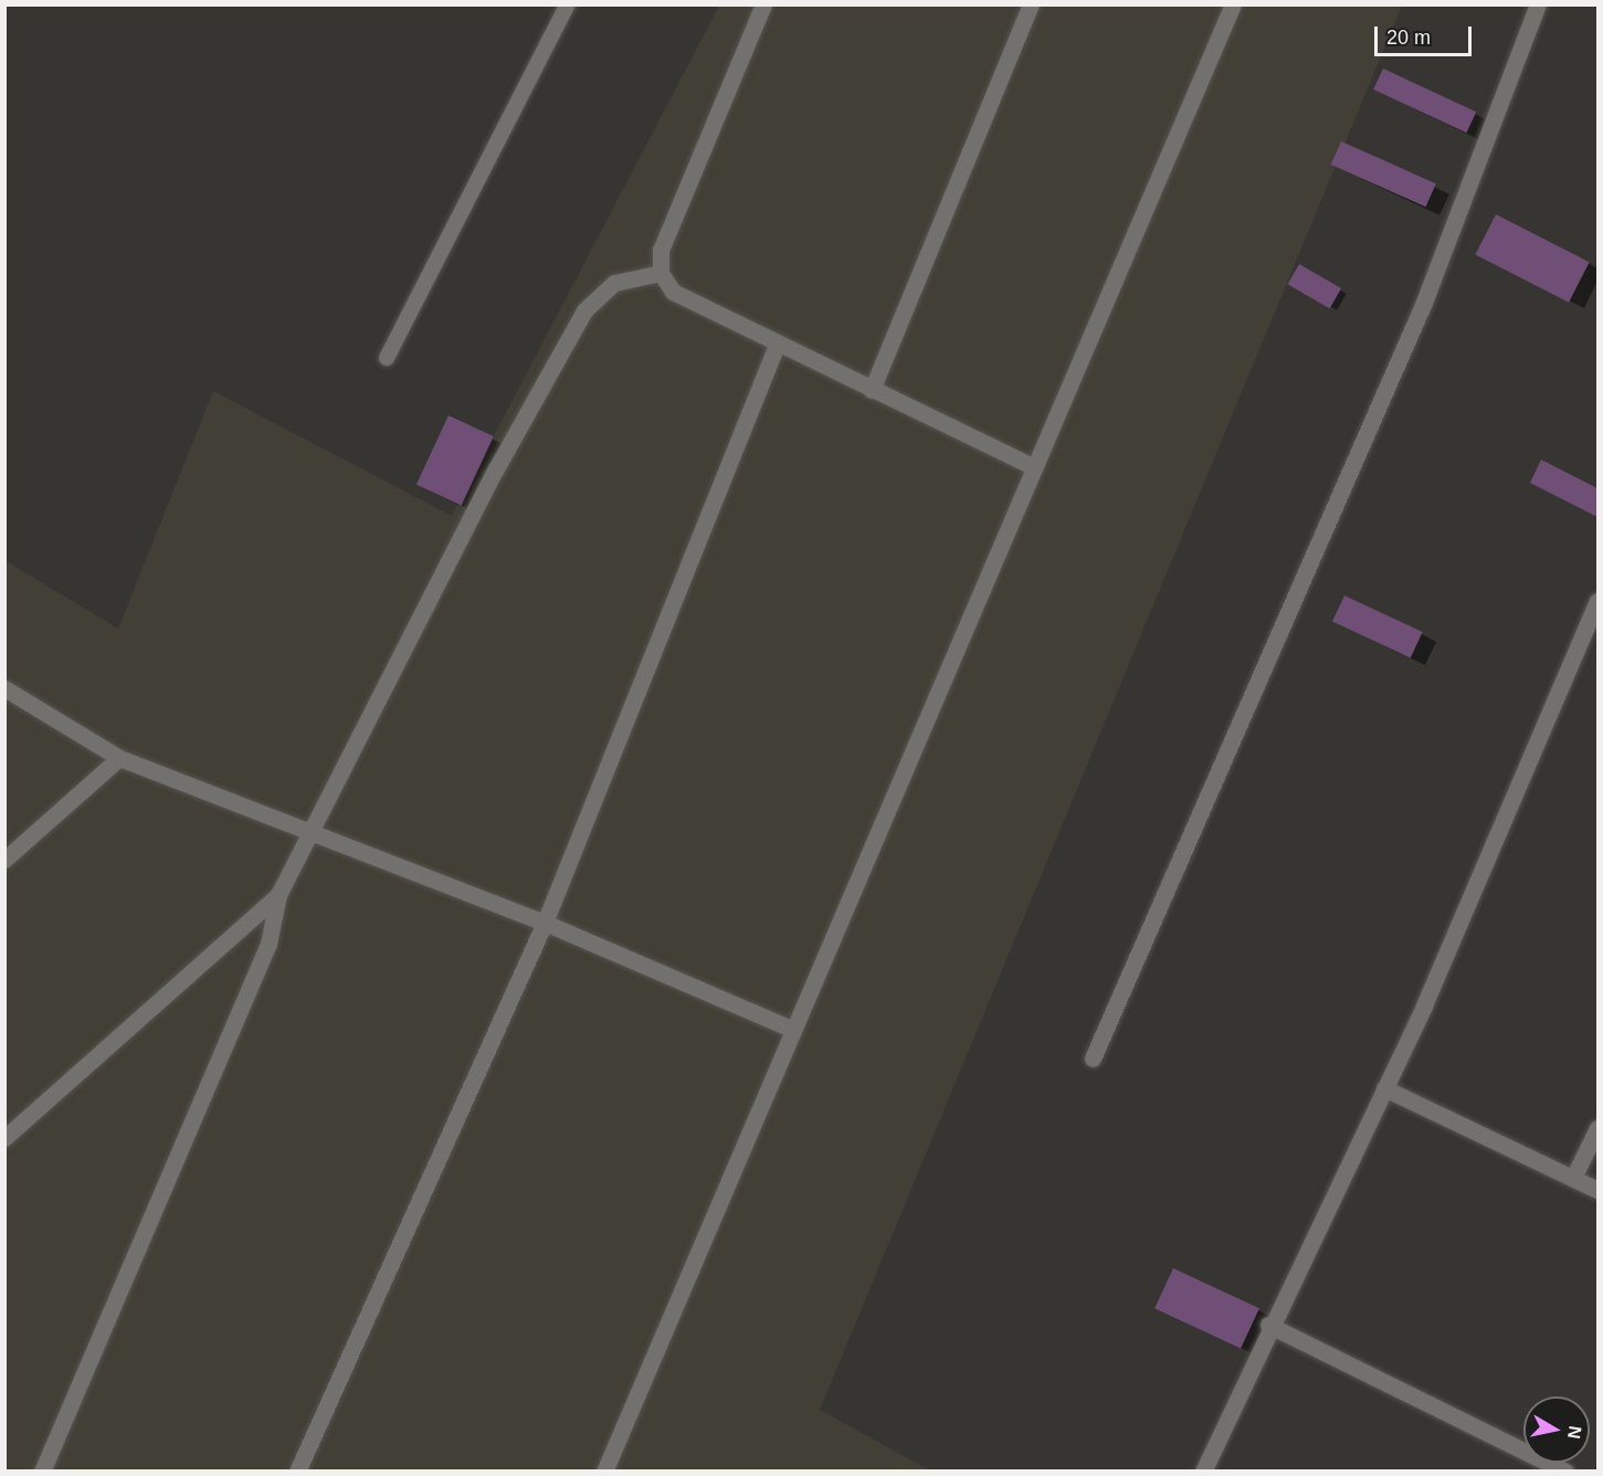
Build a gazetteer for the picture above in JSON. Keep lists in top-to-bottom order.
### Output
{
  "scale_bar": "20 m",
  "north": "right"
}
